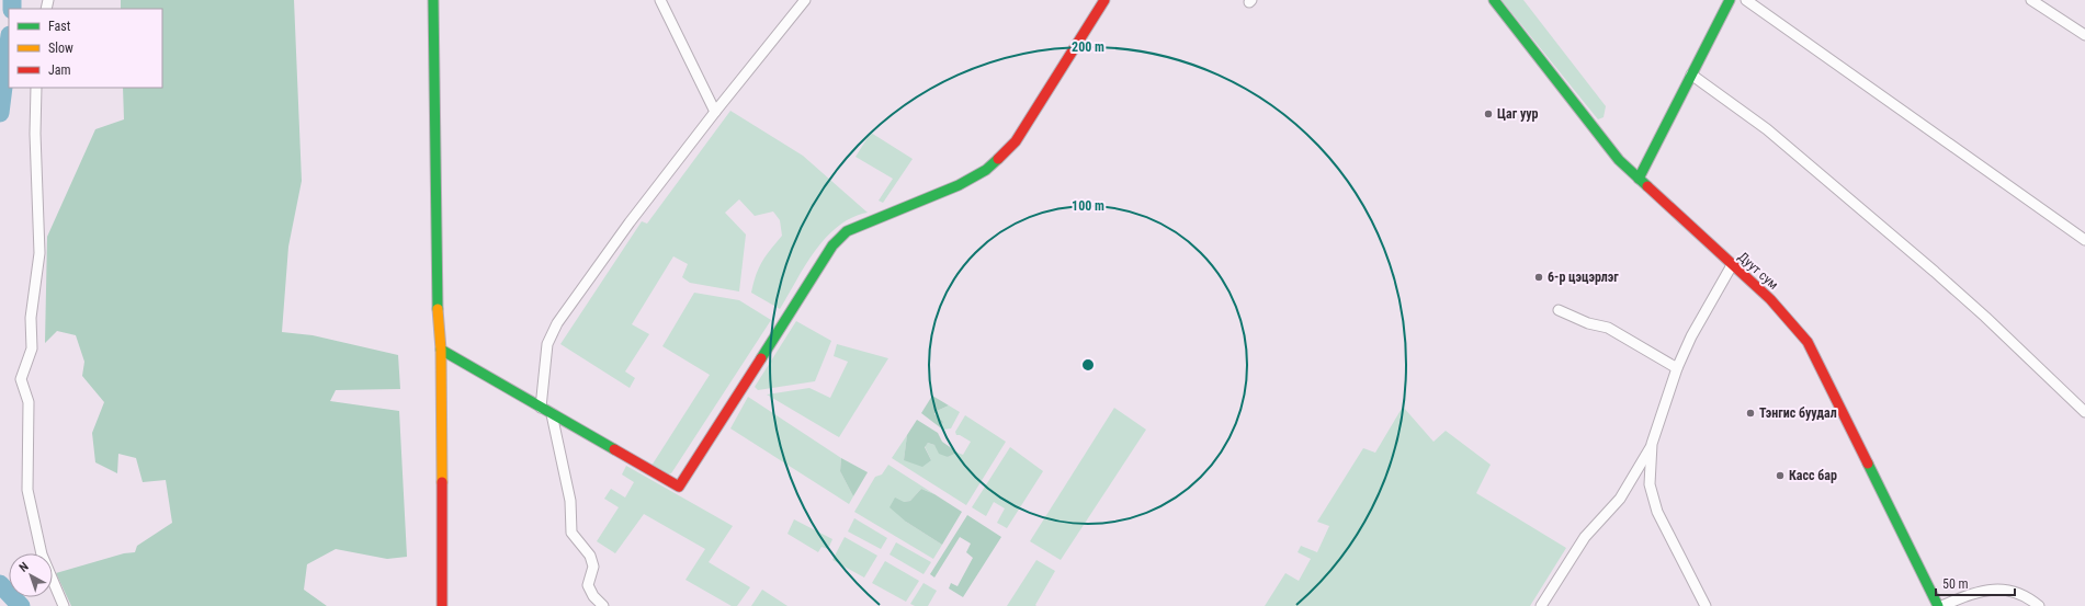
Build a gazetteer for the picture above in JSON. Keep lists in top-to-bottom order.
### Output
{
  "streets": {
    "street": ["Дуут сум"]
  },
  "places": [
    "Цаг уур",
    "6-р цэцэрлэг",
    "Тэнгис буудал",
    "Касс бар"
  ],
  "legend": ["Fast", "Slow", "Jam"],
  "scale_bar": "50 m",
  "north": "top left",
  "rings": ["200 m", "100 m"]
}
